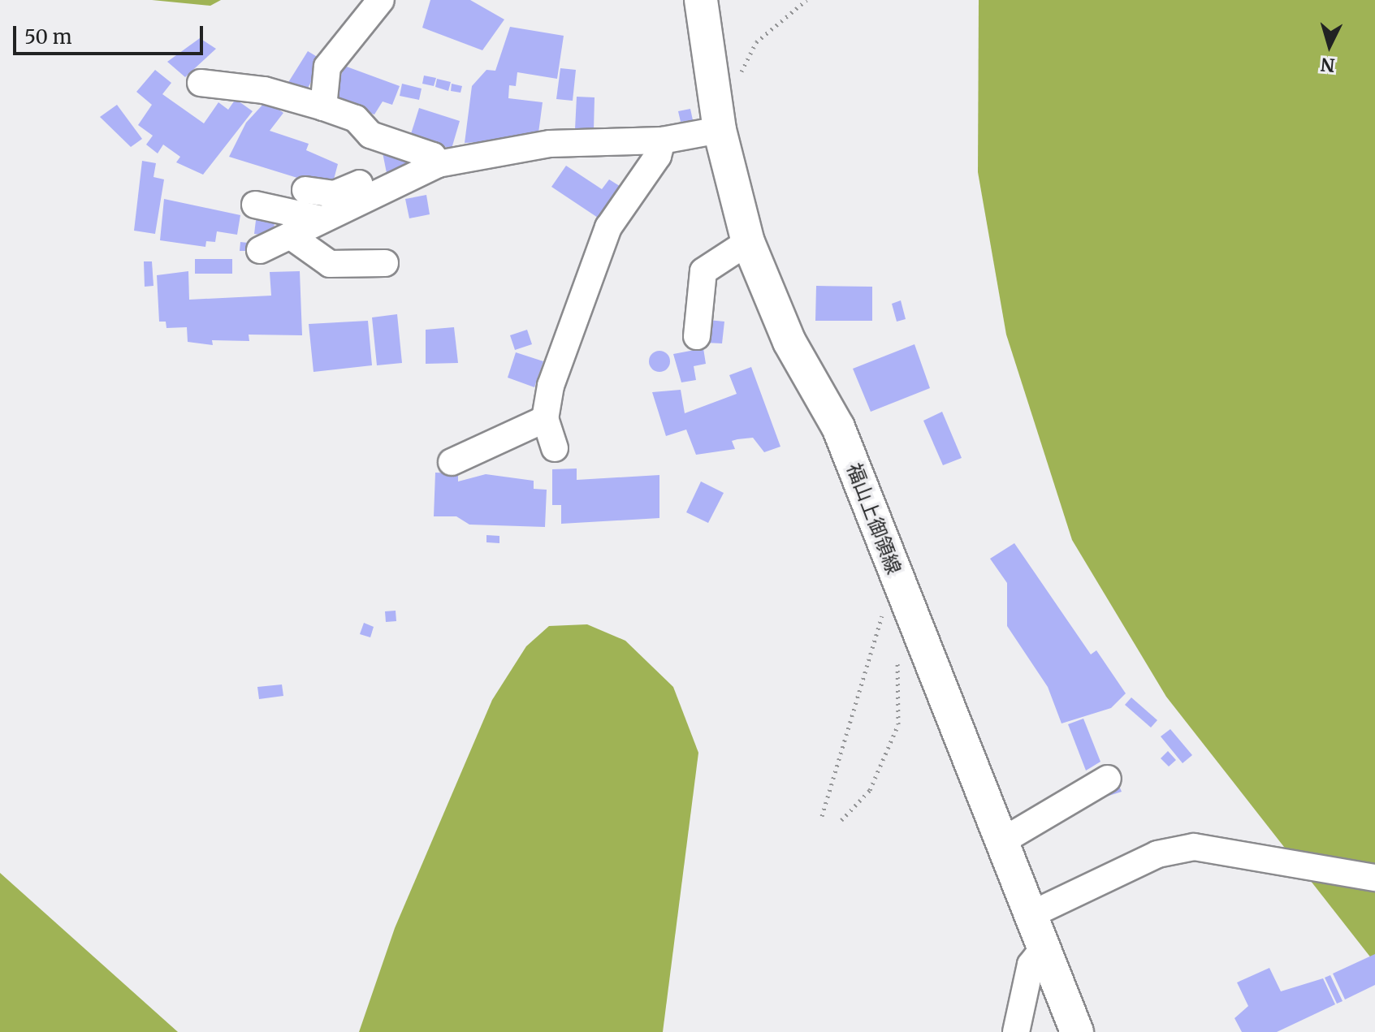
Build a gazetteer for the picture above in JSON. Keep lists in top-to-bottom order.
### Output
{
  "streets": {
    "main road": ["福山上御領線"]
  },
  "scale_bar": "50 m",
  "north": "bottom"
}
